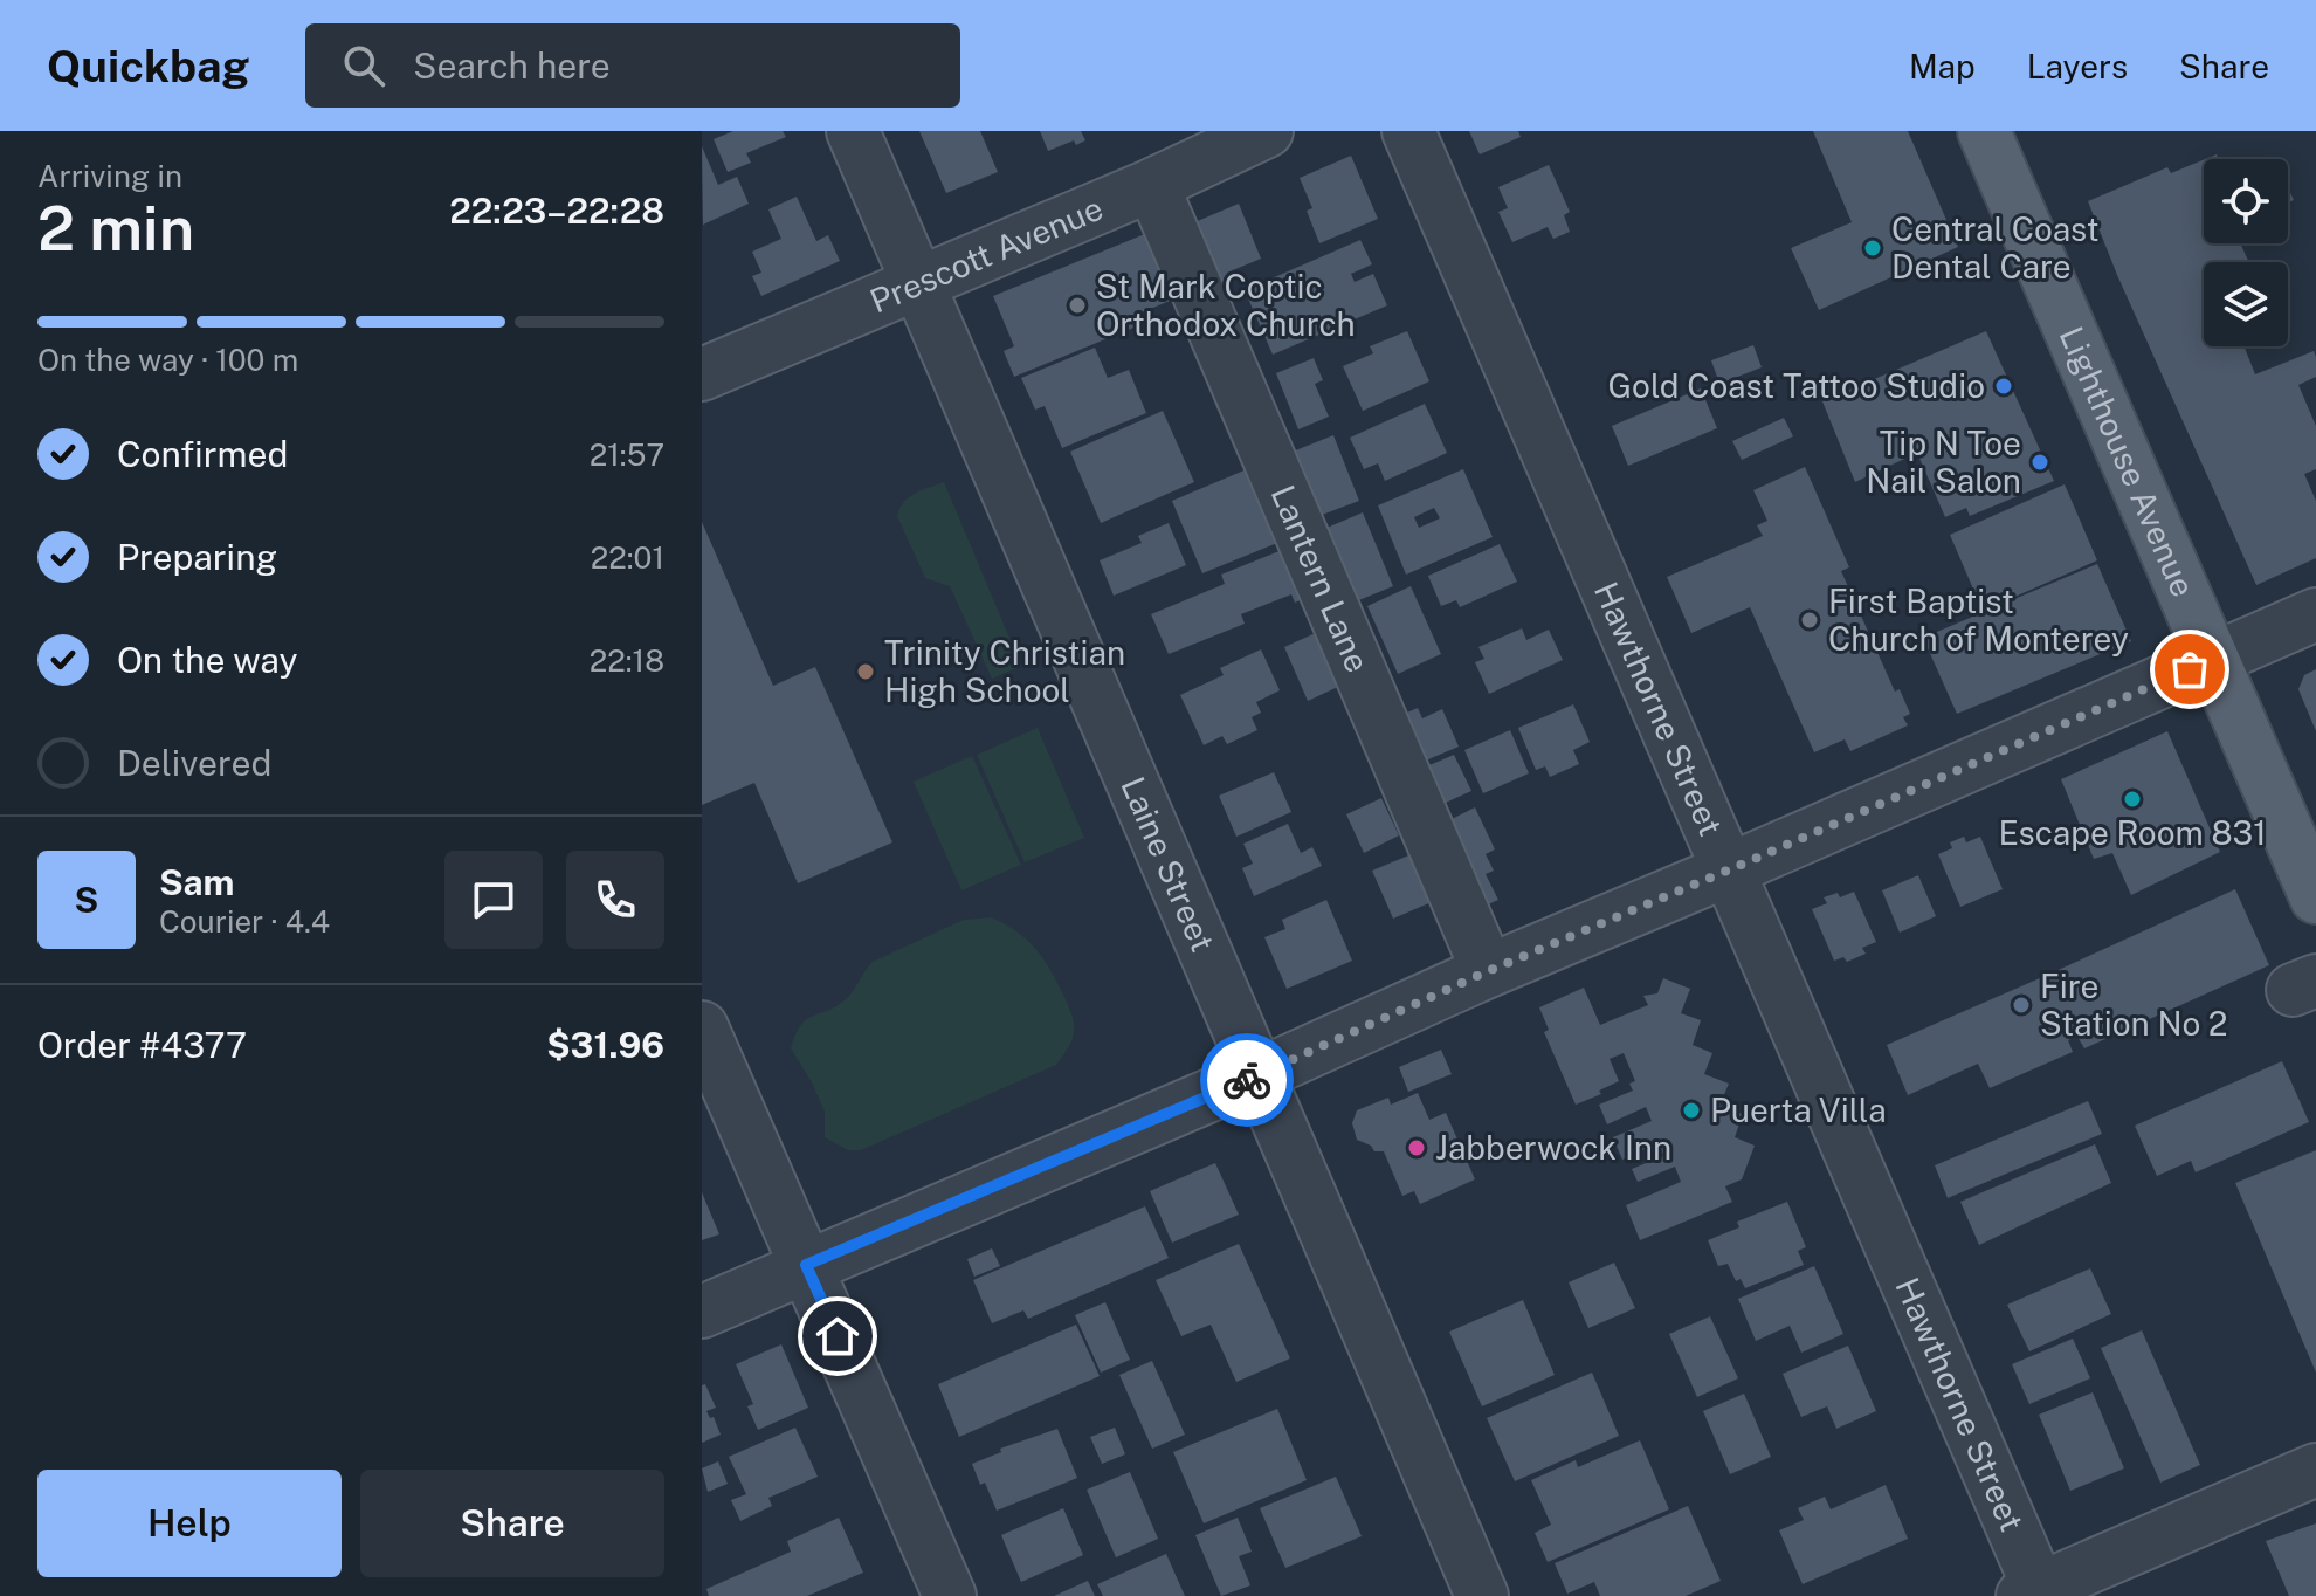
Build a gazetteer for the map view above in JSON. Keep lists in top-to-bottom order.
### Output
{
  "streets": {
    "main road": ["Lighthouse Avenue"],
    "street": [
      "Prescott Avenue",
      "Lantern Lane",
      "Hawthorne Street",
      "Laine Street"
    ]
  },
  "crossings": [
    ["Prescott Avenue", "Lantern Lane"],
    ["Prescott Avenue", "Laine Street"]
  ],
  "places": [
    "Central Coast Dental Care",
    "St Mark Coptic Orthodox Church",
    "Gold Coast Tattoo Studio",
    "Tip N Toe Nail Salon",
    "First Baptist Church of Monterey",
    "Trinity Christian High School",
    "Escape Room 831",
    "Fire Station No 2",
    "Puerta Villa",
    "Jabberwock Inn"
  ],
  "page": {
    "header": "Quickbag",
    "search": "Search here",
    "nav": ["Map", "Layers", "Share"],
    "heading": ["2 min", "Arriving in", "22:23–22:28"],
    "panel": [
      "Sam",
      "Courier · 4.4",
      "Order #4377",
      "$31.96"
    ],
    "bar": "On the way · 100 m",
    "list": [
      ["Confirmed", "21:57"],
      ["Preparing", "22:01"],
      ["On the way", "22:18"],
      "Delivered"
    ],
    "round": "S",
    "buttons": ["Help", "Share"]
  }
}
